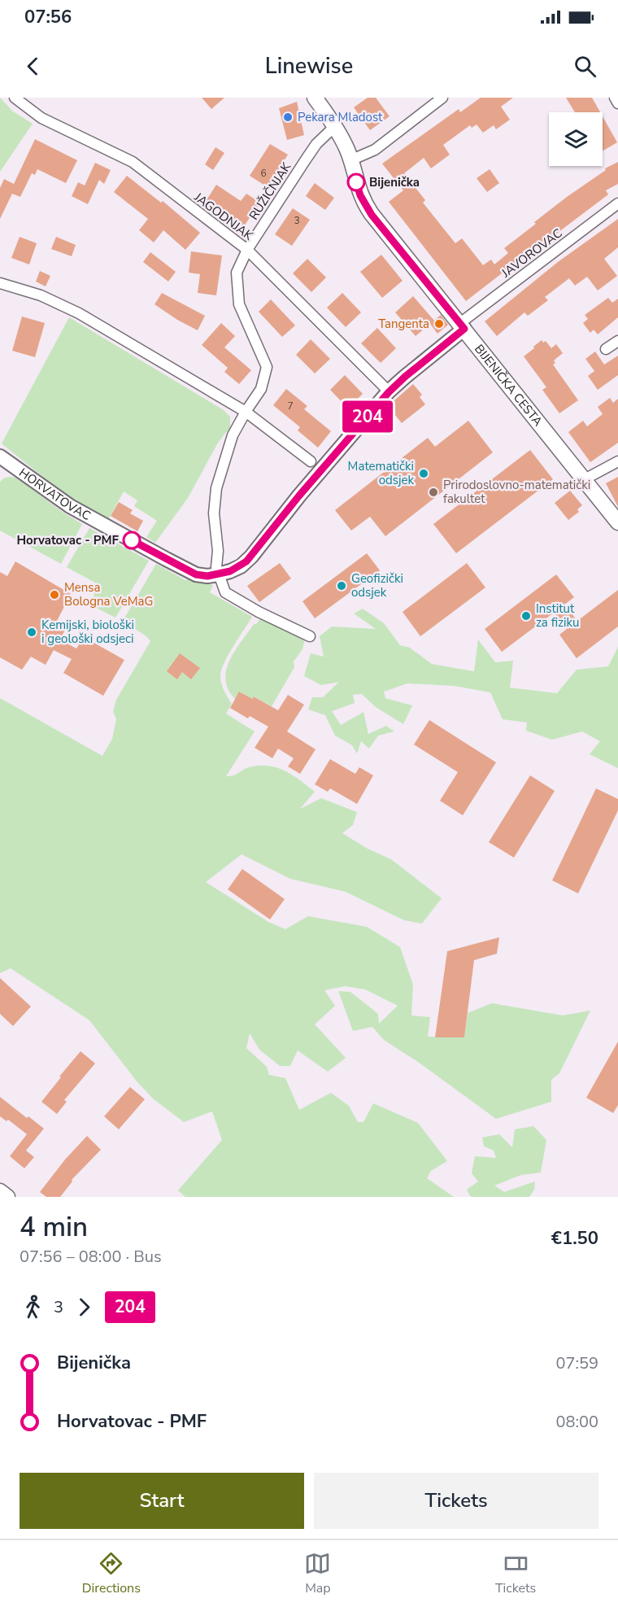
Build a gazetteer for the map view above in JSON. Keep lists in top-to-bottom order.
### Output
{
  "streets": {
    "main road": ["BIJENIČKA CESTA"],
    "street": [
      "RUŽIČNJAK",
      "JAGODNJAK",
      "JAVOROVAC",
      "HORVATOVAC"
    ]
  },
  "crossings": [
    ["RUŽIČNJAK", "JAGODNJAK"],
    ["RUŽIČNJAK", "BIJENIČKA CESTA"],
    ["RUŽIČNJAK", "HORVATOVAC"],
    ["JAGODNJAK", "HORVATOVAC"],
    ["JAVOROVAC", "BIJENIČKA CESTA"],
    ["JAVOROVAC", "HORVATOVAC"],
    ["BIJENIČKA CESTA", "HORVATOVAC"]
  ],
  "places": [
    "Pekara Mladost",
    "Bijenička",
    "Tangenta",
    "Matematički odsjek",
    "Prirodoslovno-matematički fakultet",
    "Horvatovac - PMF",
    "Geofizički odsjek",
    "Mensa Bologna VeMaG",
    "Institut za fiziku",
    "Kemijski, biološki i geološki odsjeci"
  ],
  "lines": ["bus line 204"],
  "house_numbers": ["6", "3", "7"],
  "page": {
    "status": "07:56",
    "header": "Linewise",
    "on_map": "204",
    "heading": ["4 min", "07:56 – 08:00 · Bus", "€1.50"],
    "legs": ["3", "204"],
    "list": [
      {
        "name": "Bijenička",
        "value": "07:59"
      },
      {
        "name": "Horvatovac - PMF",
        "value": "08:00"
      }
    ],
    "buttons": ["Start", "Tickets"],
    "tabs": ["Directions", "Map", "Tickets"]
  }
}
